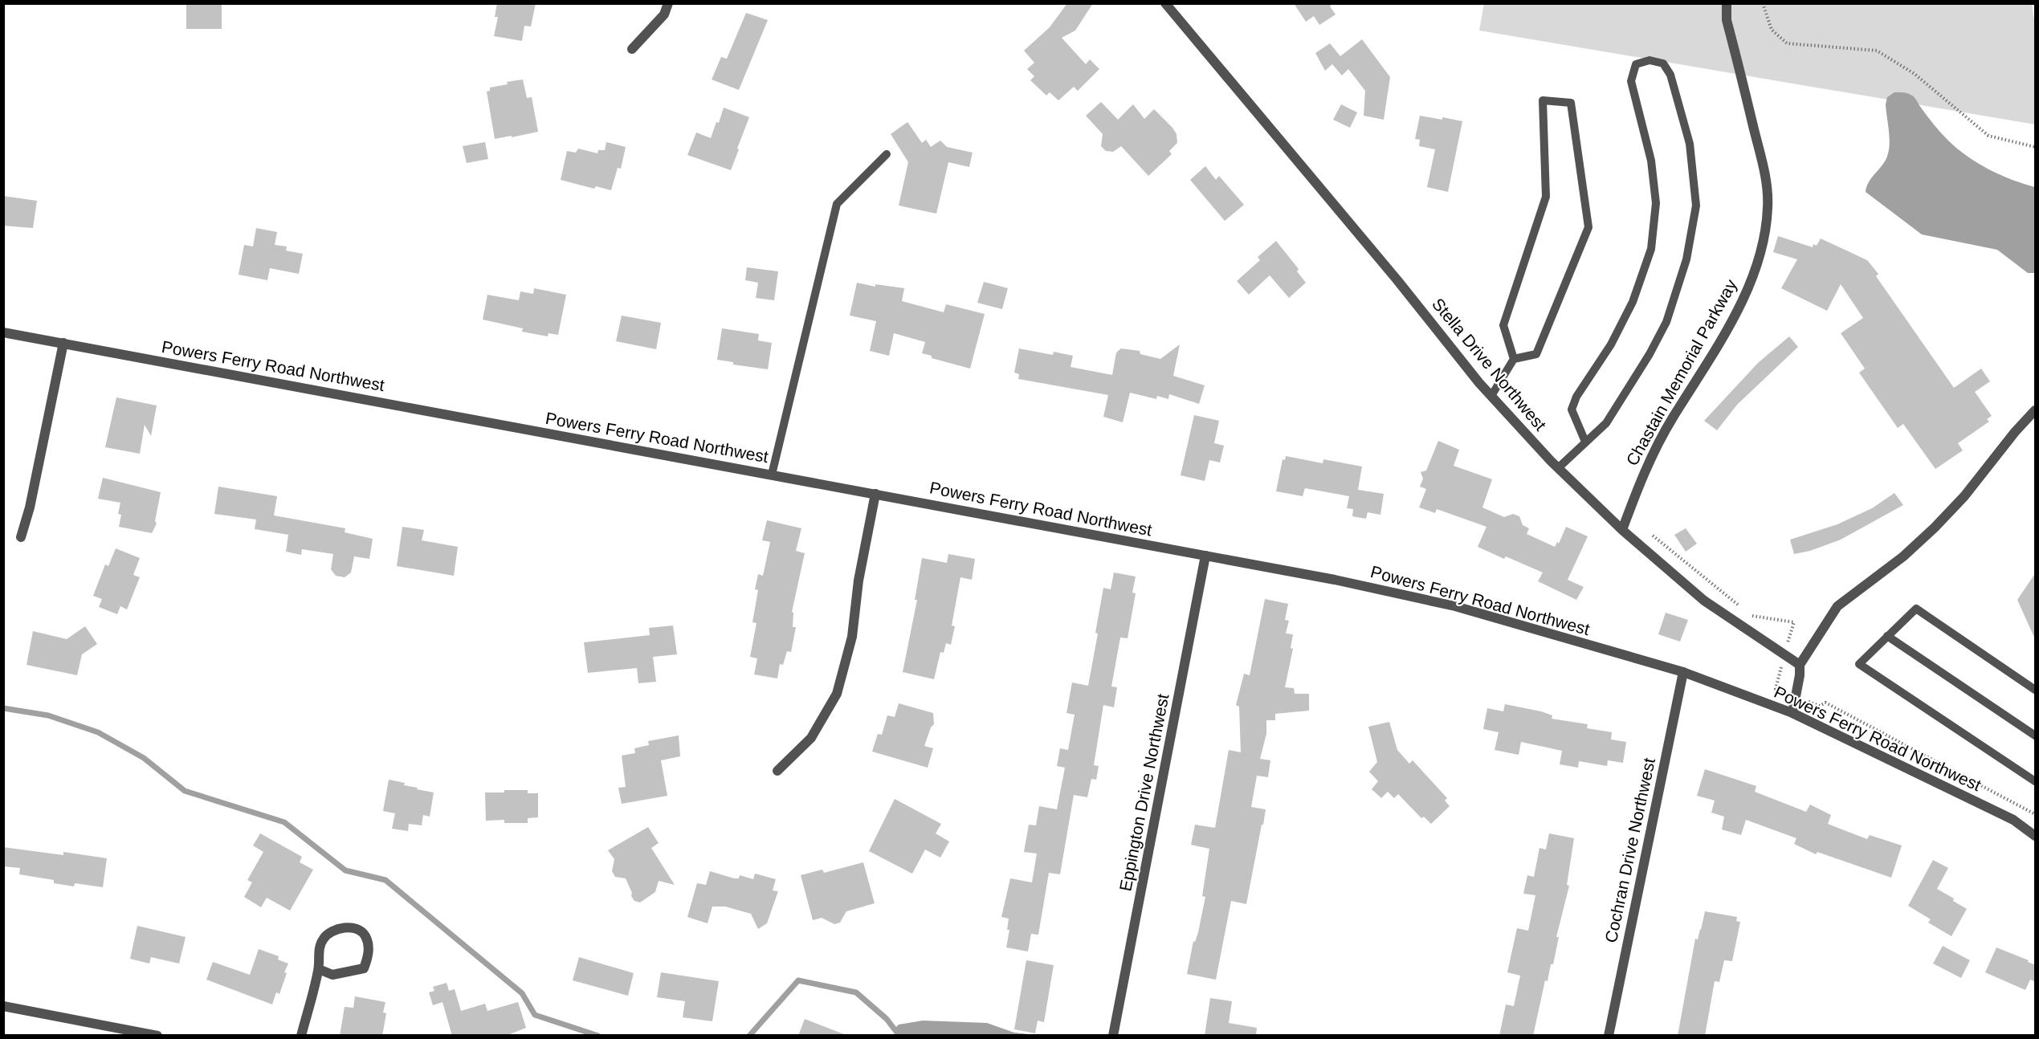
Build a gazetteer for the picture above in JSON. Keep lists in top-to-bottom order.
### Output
{
  "streets": {
    "street": [
      "Stella Drive Northwest",
      "Powers Ferry Road Northwest",
      "Chastain Memorial Parkway",
      "Eppington Drive Northwest",
      "Cochran Drive Northwest"
    ]
  },
  "crossings": [
    ["Stella Drive Northwest", "Chastain Memorial Parkway"],
    ["Powers Ferry Road Northwest", "Eppington Drive Northwest"],
    ["Powers Ferry Road Northwest", "Cochran Drive Northwest"]
  ]
}
